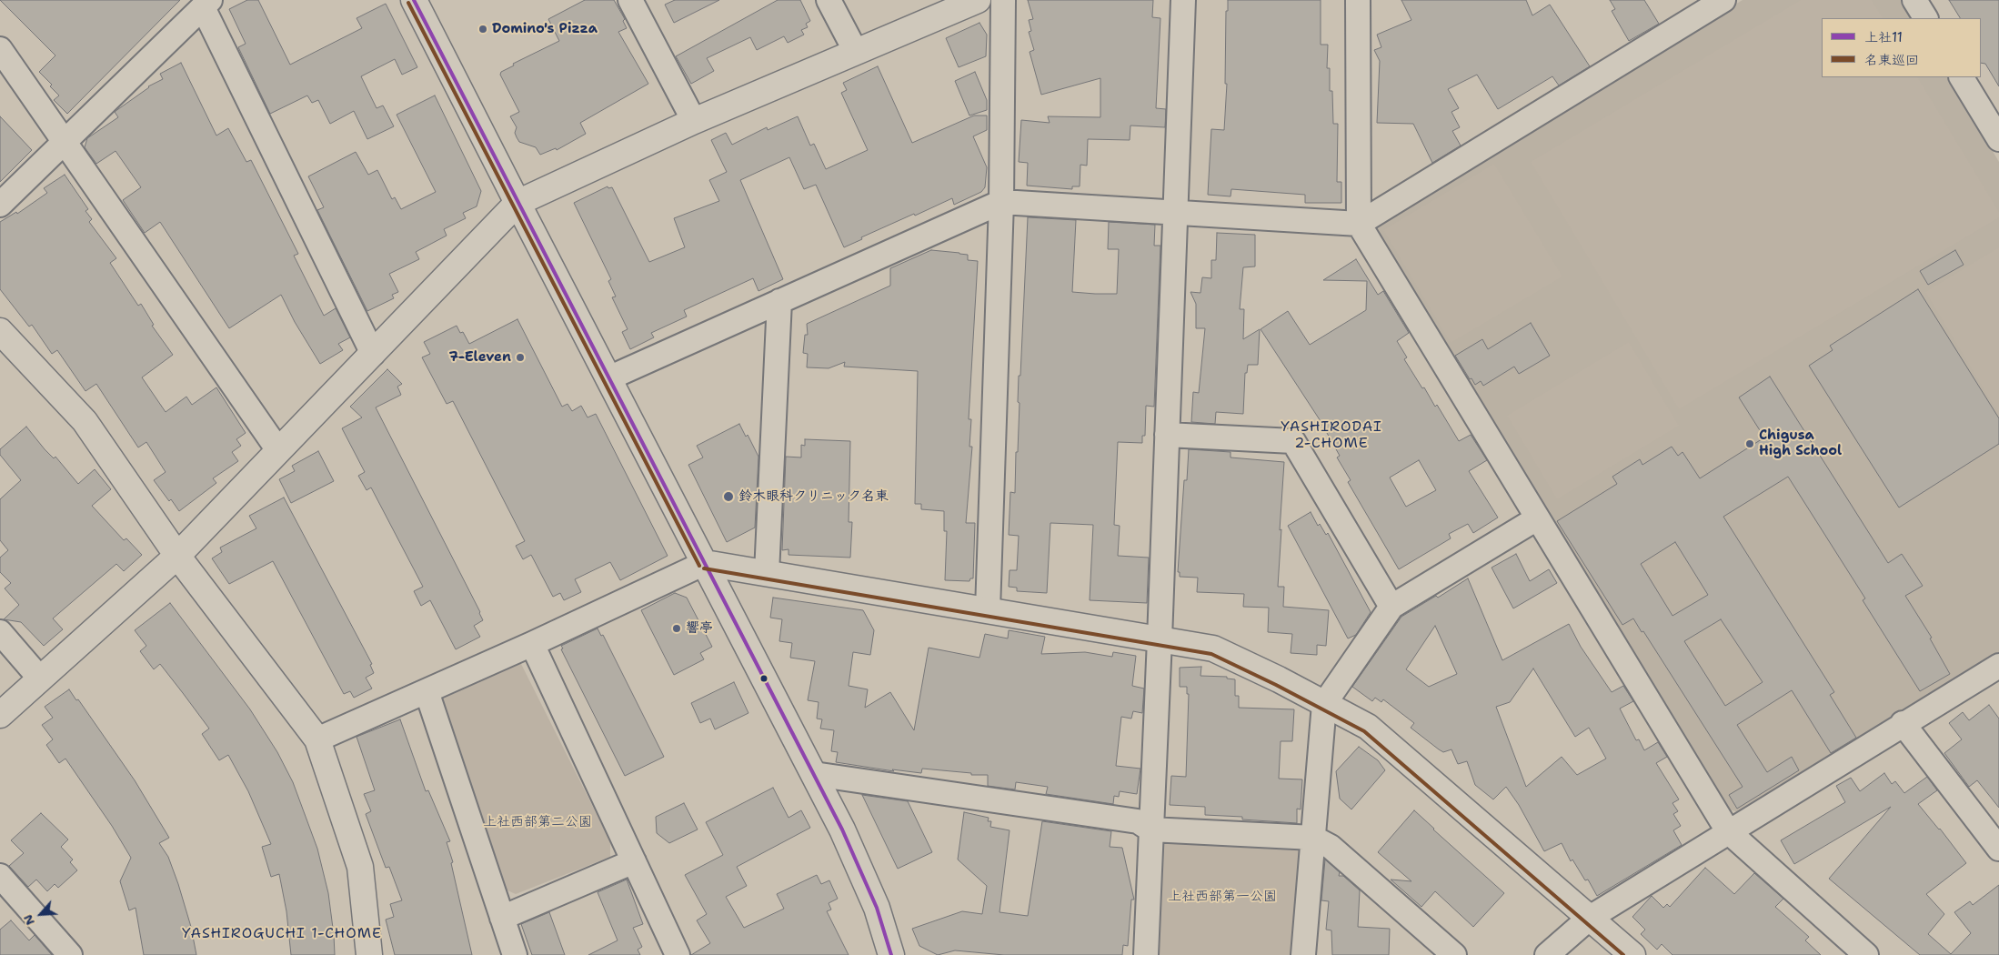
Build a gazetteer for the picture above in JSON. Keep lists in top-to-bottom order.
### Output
{
  "districts": ["YASHIRODAI 2-CHOME", "YASHIROGUCHI 1-CHOME"],
  "parks": ["上社西部第二公園", "上社西部第一公園"],
  "places": [
    "Domino's Pizza",
    "7-Eleven",
    "Chigusa High School",
    "鈴木眼科クリニック名東",
    "響亭"
  ],
  "lines": ["transit line 上社11", "transit line 名東巡回"],
  "legend": ["上社11", "名東巡回"],
  "north": "bottom left"
}
